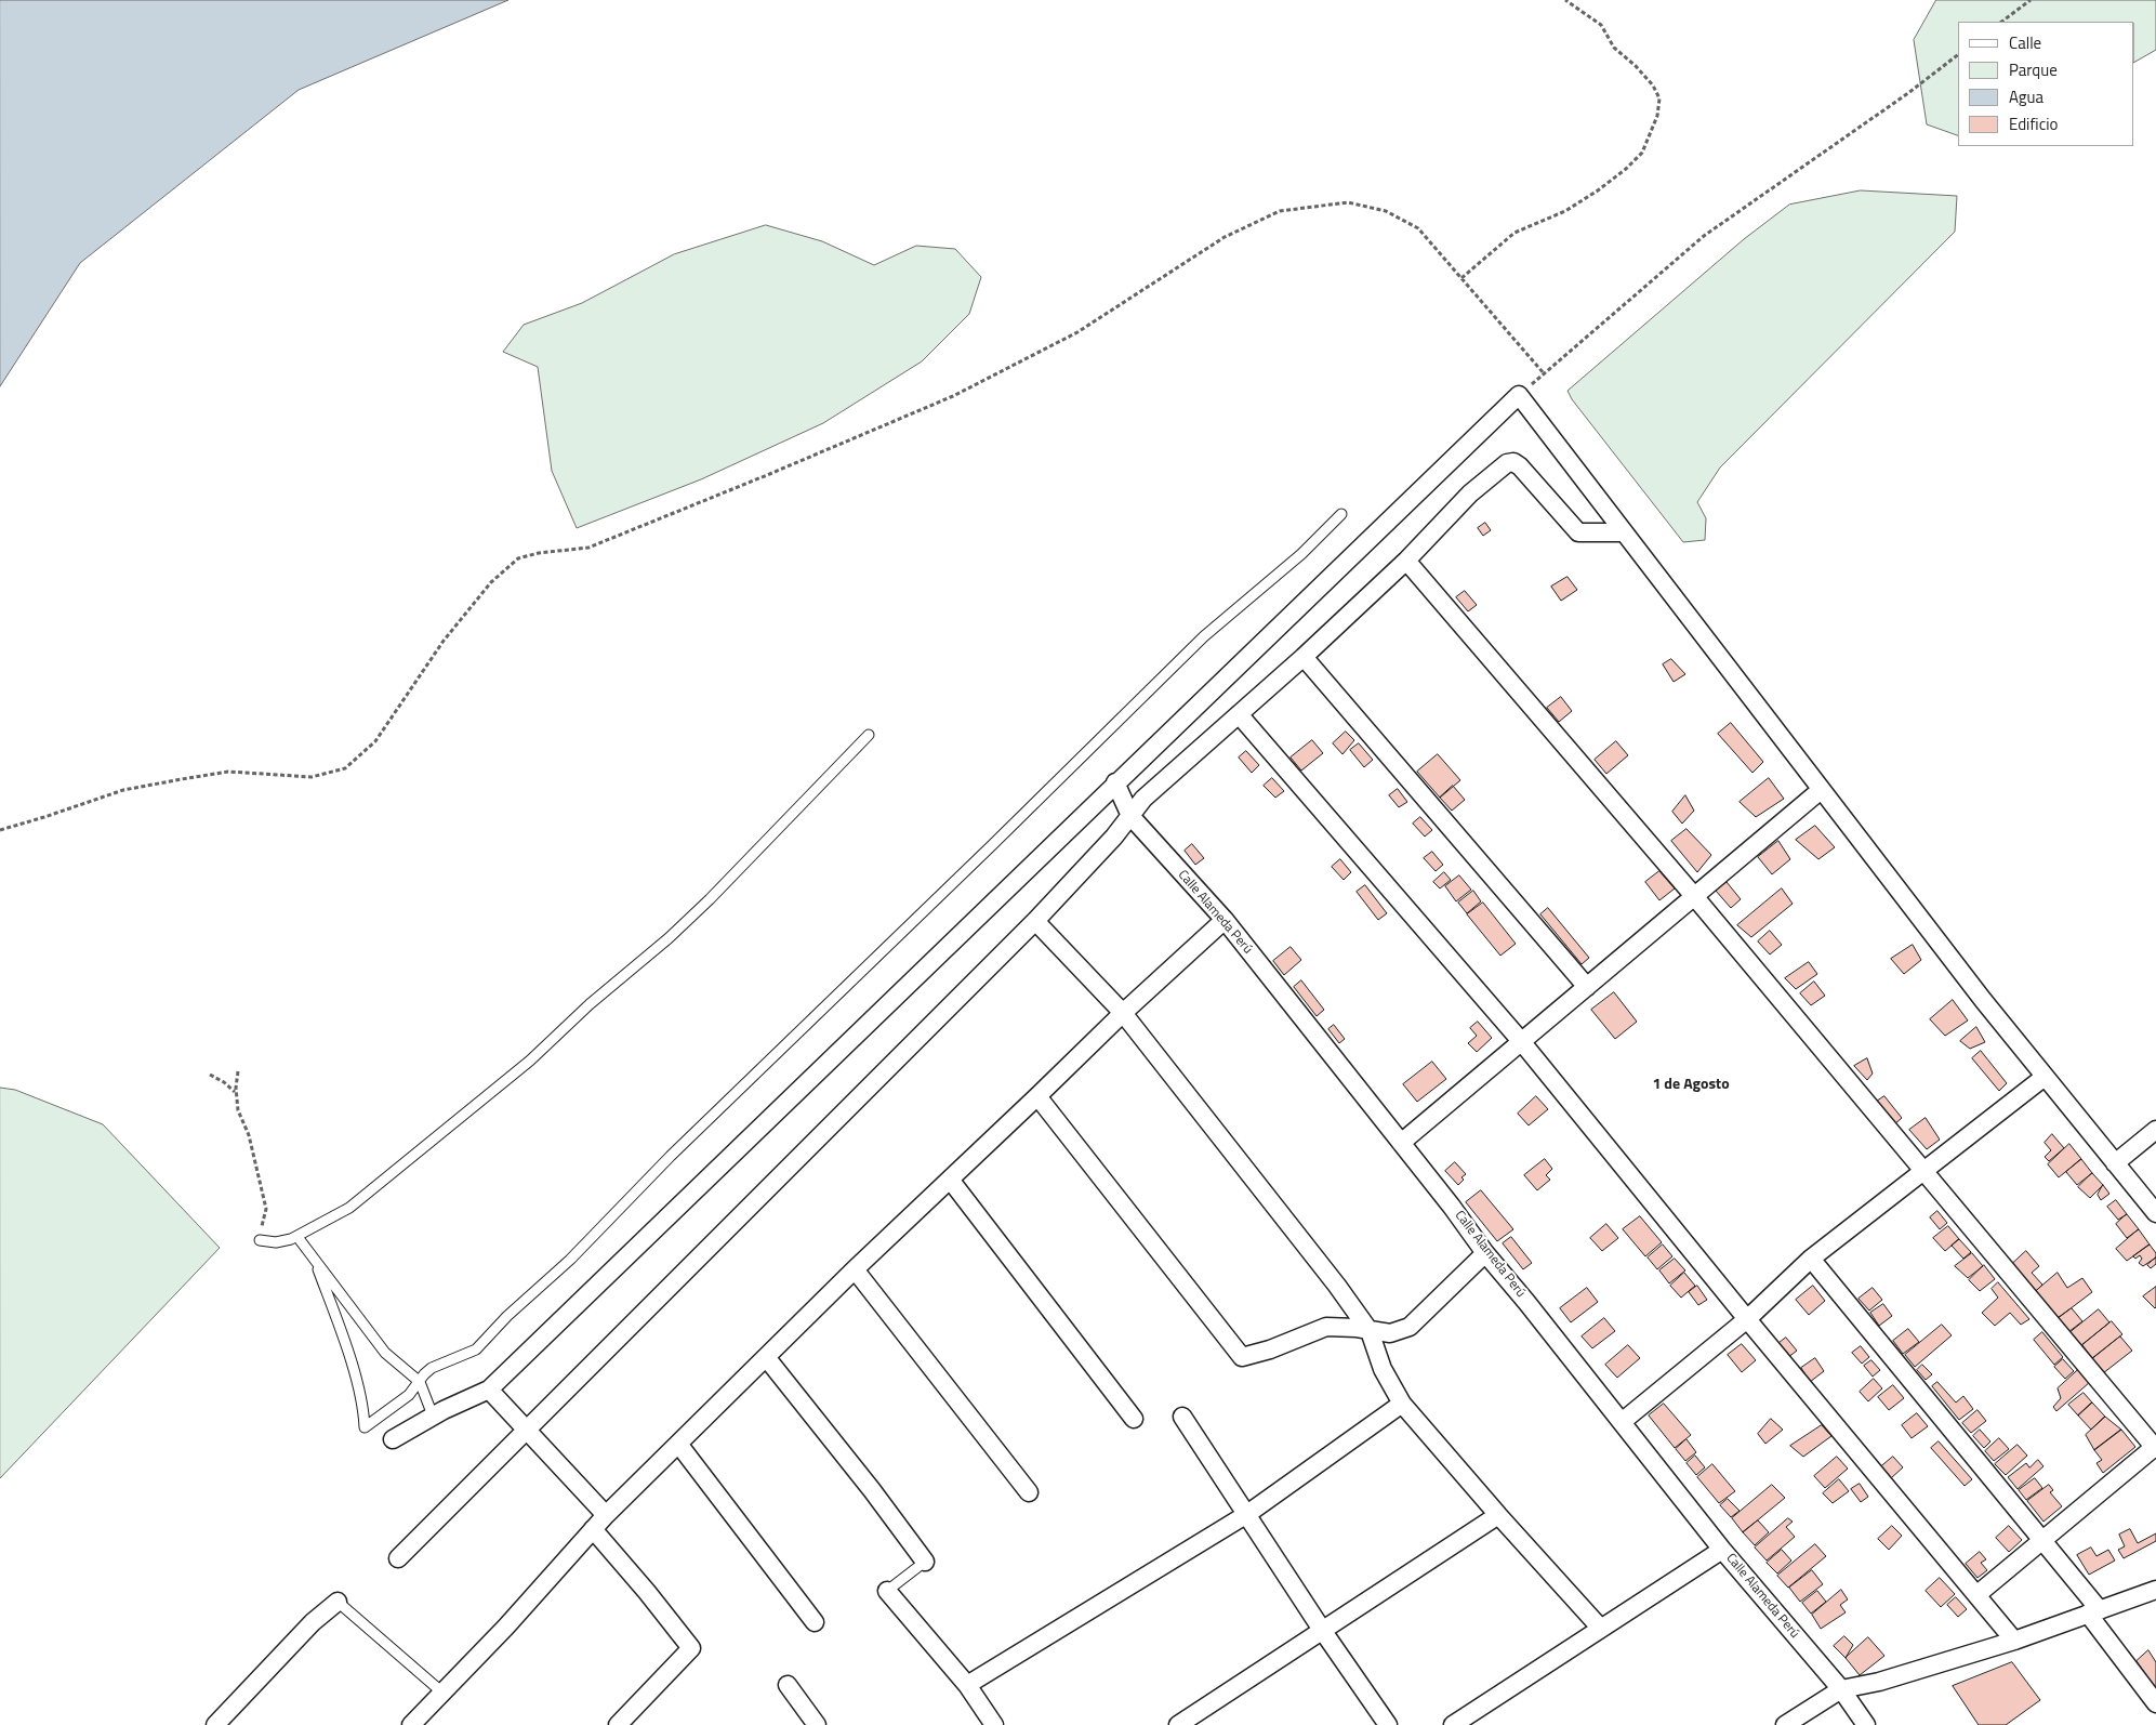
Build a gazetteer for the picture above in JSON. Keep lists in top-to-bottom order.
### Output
{
  "streets": {
    "street": ["Calle Alameda Perú"]
  },
  "districts": ["1 de Agosto"],
  "legend": [
    "Calle",
    "Parque",
    "Agua",
    "Edificio"
  ]
}
